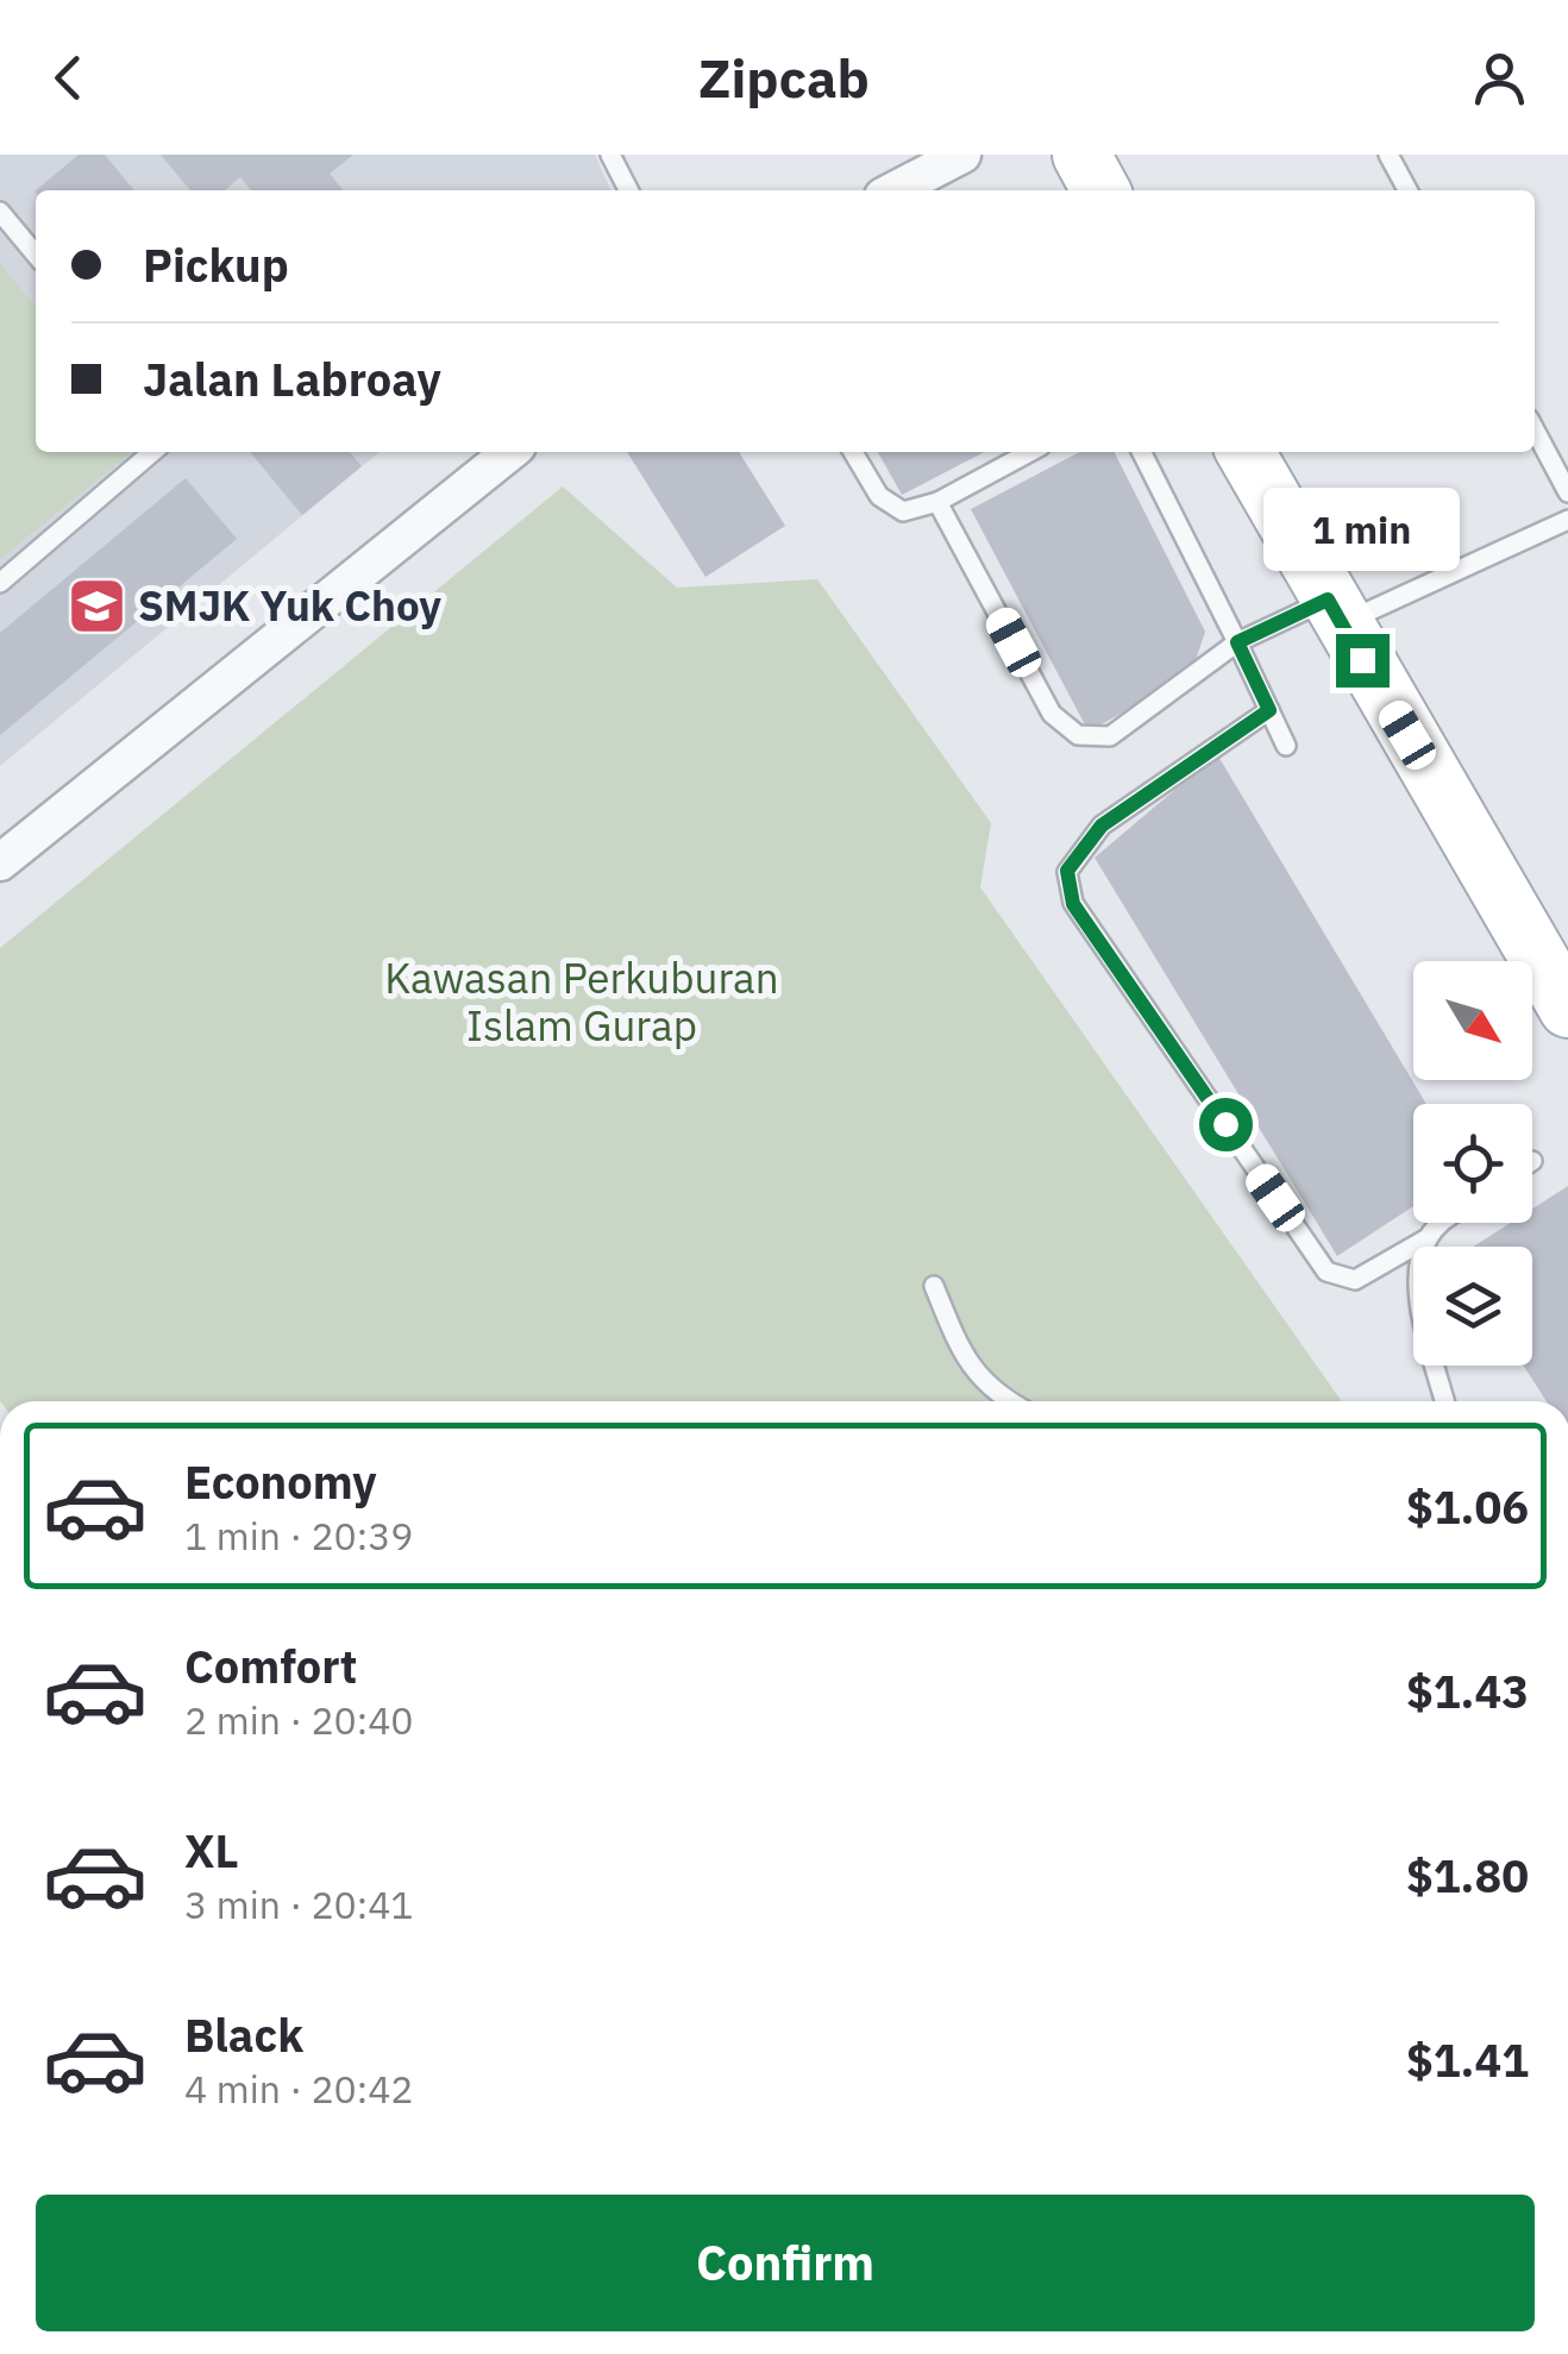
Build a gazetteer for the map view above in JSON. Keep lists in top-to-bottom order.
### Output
{
  "parks": ["Kawasan Perkuburan Islam Gurap"],
  "places": {
    "school or university": ["SMJK Yuk Choy"]
  },
  "north": "bottom right",
  "page": {
    "header": "Zipcab",
    "banner": ["Pickup", "Jalan Labroay"],
    "bubble": "1 min",
    "list": [
      {
        "name": "Economy",
        "note": "1 min · 20:39",
        "value": "$1.06"
      },
      {
        "name": "Comfort",
        "note": "2 min · 20:40",
        "value": "$1.43"
      },
      {
        "name": "XL",
        "note": "3 min · 20:41",
        "value": "$1.80"
      },
      {
        "name": "Black",
        "note": "4 min · 20:42",
        "value": "$1.41"
      }
    ],
    "buttons": "Confirm"
  }
}
